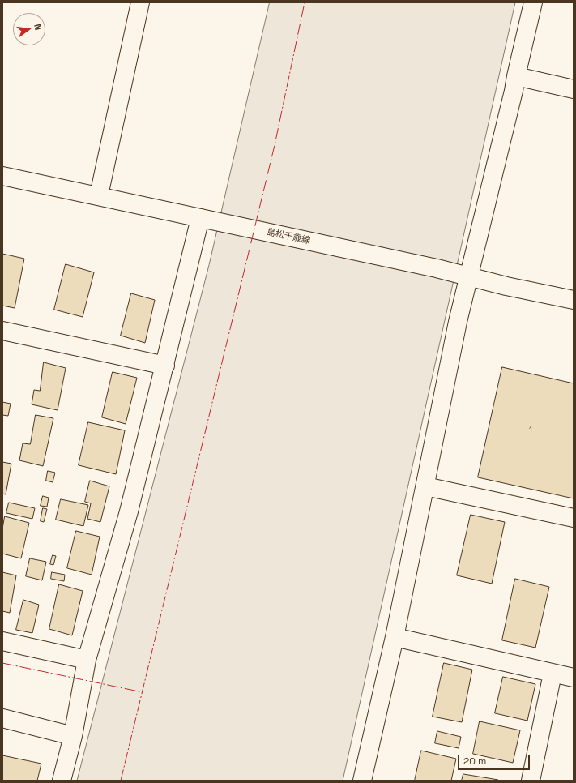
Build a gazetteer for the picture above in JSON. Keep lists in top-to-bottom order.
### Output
{
  "streets": {
    "street": ["島松千歳線"]
  },
  "house_numbers": ["1"],
  "scale_bar": "20 m",
  "north": "right"
}
